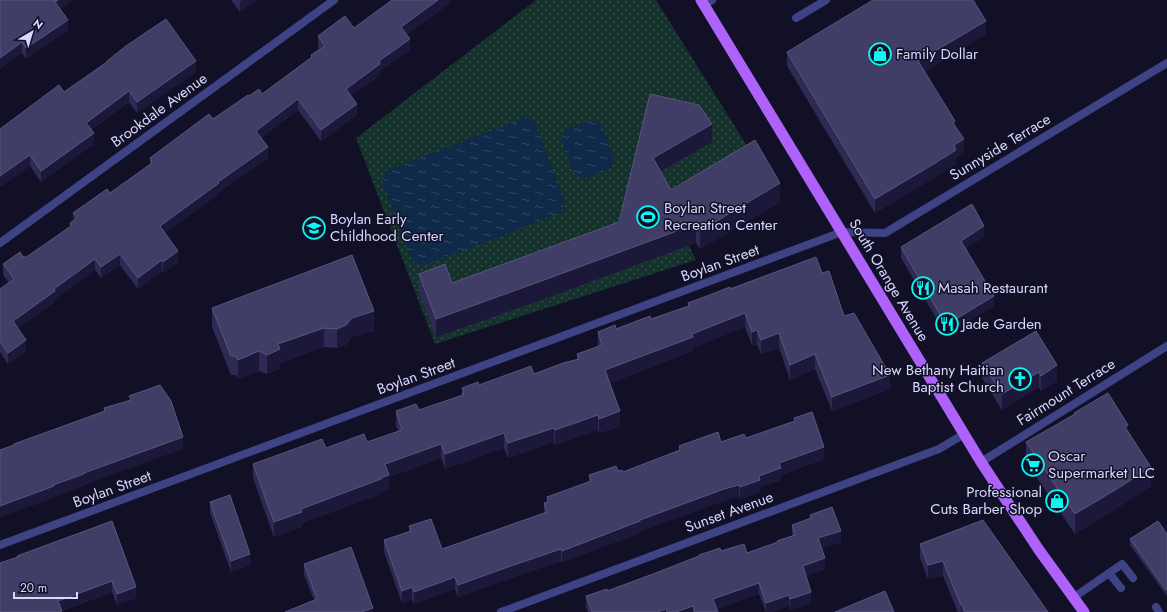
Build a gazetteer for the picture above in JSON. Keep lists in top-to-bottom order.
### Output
{
  "streets": {
    "main road": ["South Orange Avenue"],
    "street": [
      "Brookdale Avenue",
      "Sunnyside Terrace",
      "Boylan Street",
      "Fairmount Terrace",
      "Sunset Avenue"
    ]
  },
  "crossings": [
    ["Sunnyside Terrace", "Boylan Street"],
    ["Sunnyside Terrace", "South Orange Avenue"],
    ["Boylan Street", "South Orange Avenue"],
    ["South Orange Avenue", "Fairmount Terrace"],
    ["South Orange Avenue", "Sunset Avenue"]
  ],
  "places": {
    "shop": ["Family Dollar", "Professional Cuts Barber Shop"],
    "sports": ["Boylan Street Recreation Center"],
    "school or university": ["Boylan Early Childhood Center"],
    "restaurant": ["Masah Restaurant", "Jade Garden"],
    "church": ["New Bethany Haitian Baptist Church"],
    "supermarket": ["Oscar Supermarket LLC"]
  },
  "scale_bar": "20 m",
  "north": "top right"
}
